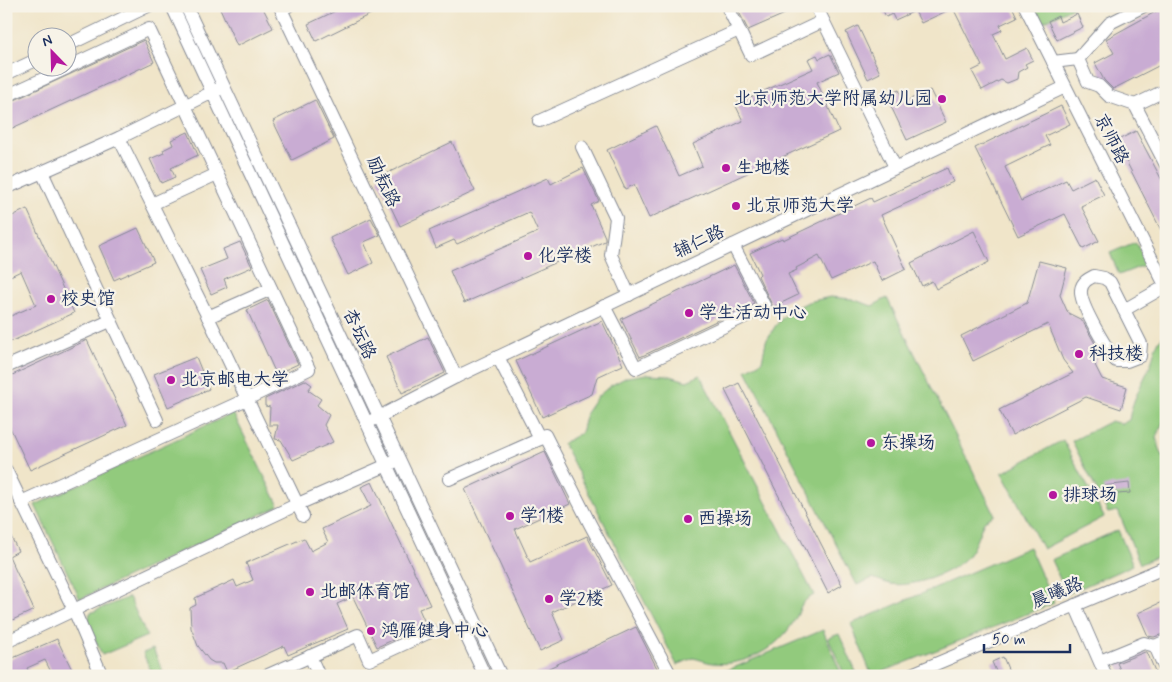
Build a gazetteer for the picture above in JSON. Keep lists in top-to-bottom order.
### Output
{
  "streets": {
    "street": [
      "京师路",
      "励耘路",
      "辅仁路",
      "杏坛路",
      "晨曦路"
    ]
  },
  "crossings": [
    ["京师路", "辅仁路"],
    ["励耘路", "辅仁路"],
    ["辅仁路", "杏坛路"]
  ],
  "places": [
    "北京师范大学附属幼儿园",
    "生地楼",
    "北京师范大学",
    "化学楼",
    "校史馆",
    "学生活动中心",
    "科技楼",
    "北京邮电大学",
    "东操场",
    "排球场",
    "学1楼",
    "西操场",
    "北邮体育馆",
    "学2楼",
    "鸿雁健身中心"
  ],
  "scale_bar": "50 m",
  "north": "top left"
}
